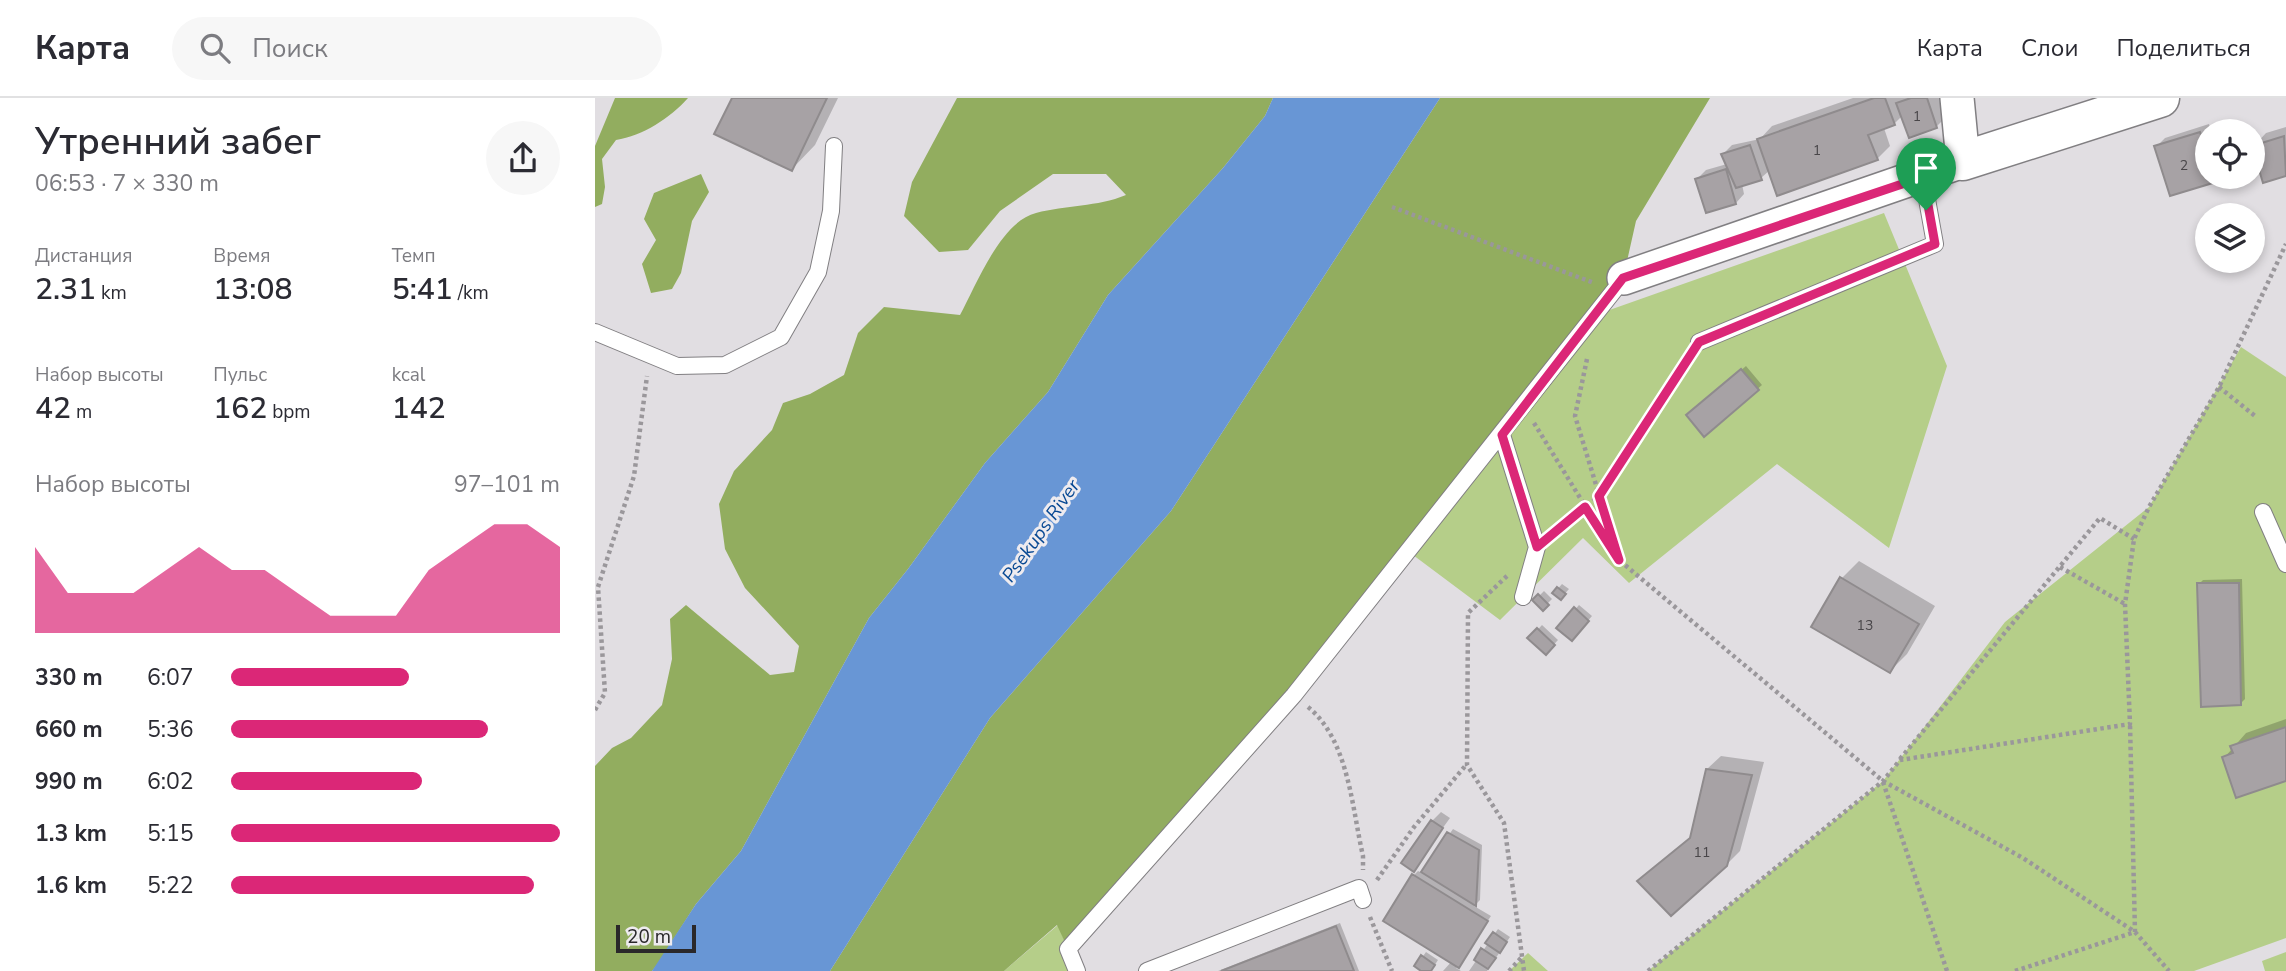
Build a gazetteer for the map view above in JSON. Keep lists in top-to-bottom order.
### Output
{
  "water": ["Psekups River"],
  "house_numbers": [
    "1",
    "1",
    "2",
    "13",
    "11"
  ],
  "scale_bar": "20 m",
  "page": {
    "header": "Карта",
    "search": "Поиск",
    "nav": ["Карта", "Слои", "Поделиться"],
    "heading": ["Утренний забег", "06:53 · 7 × 330 m"],
    "stats": [
      ["Дистанция", "2.31 km"],
      ["Время", "13:08"],
      ["Темп", "5:41 /km"],
      ["Набор высоты", "42 m"],
      ["Пульс", "162 bpm"],
      ["kcal", "142"]
    ],
    "chart": ["Набор высоты", "97–101 m"],
    "list": [
      {
        "name": "330 m",
        "note": "6:07"
      },
      {
        "name": "660 m",
        "note": "5:36"
      },
      {
        "name": "990 m",
        "note": "6:02"
      },
      {
        "name": "1.3 km",
        "note": "5:15"
      },
      {
        "name": "1.6 km",
        "note": "5:22"
      }
    ],
    "scale": "20 m"
  }
}
